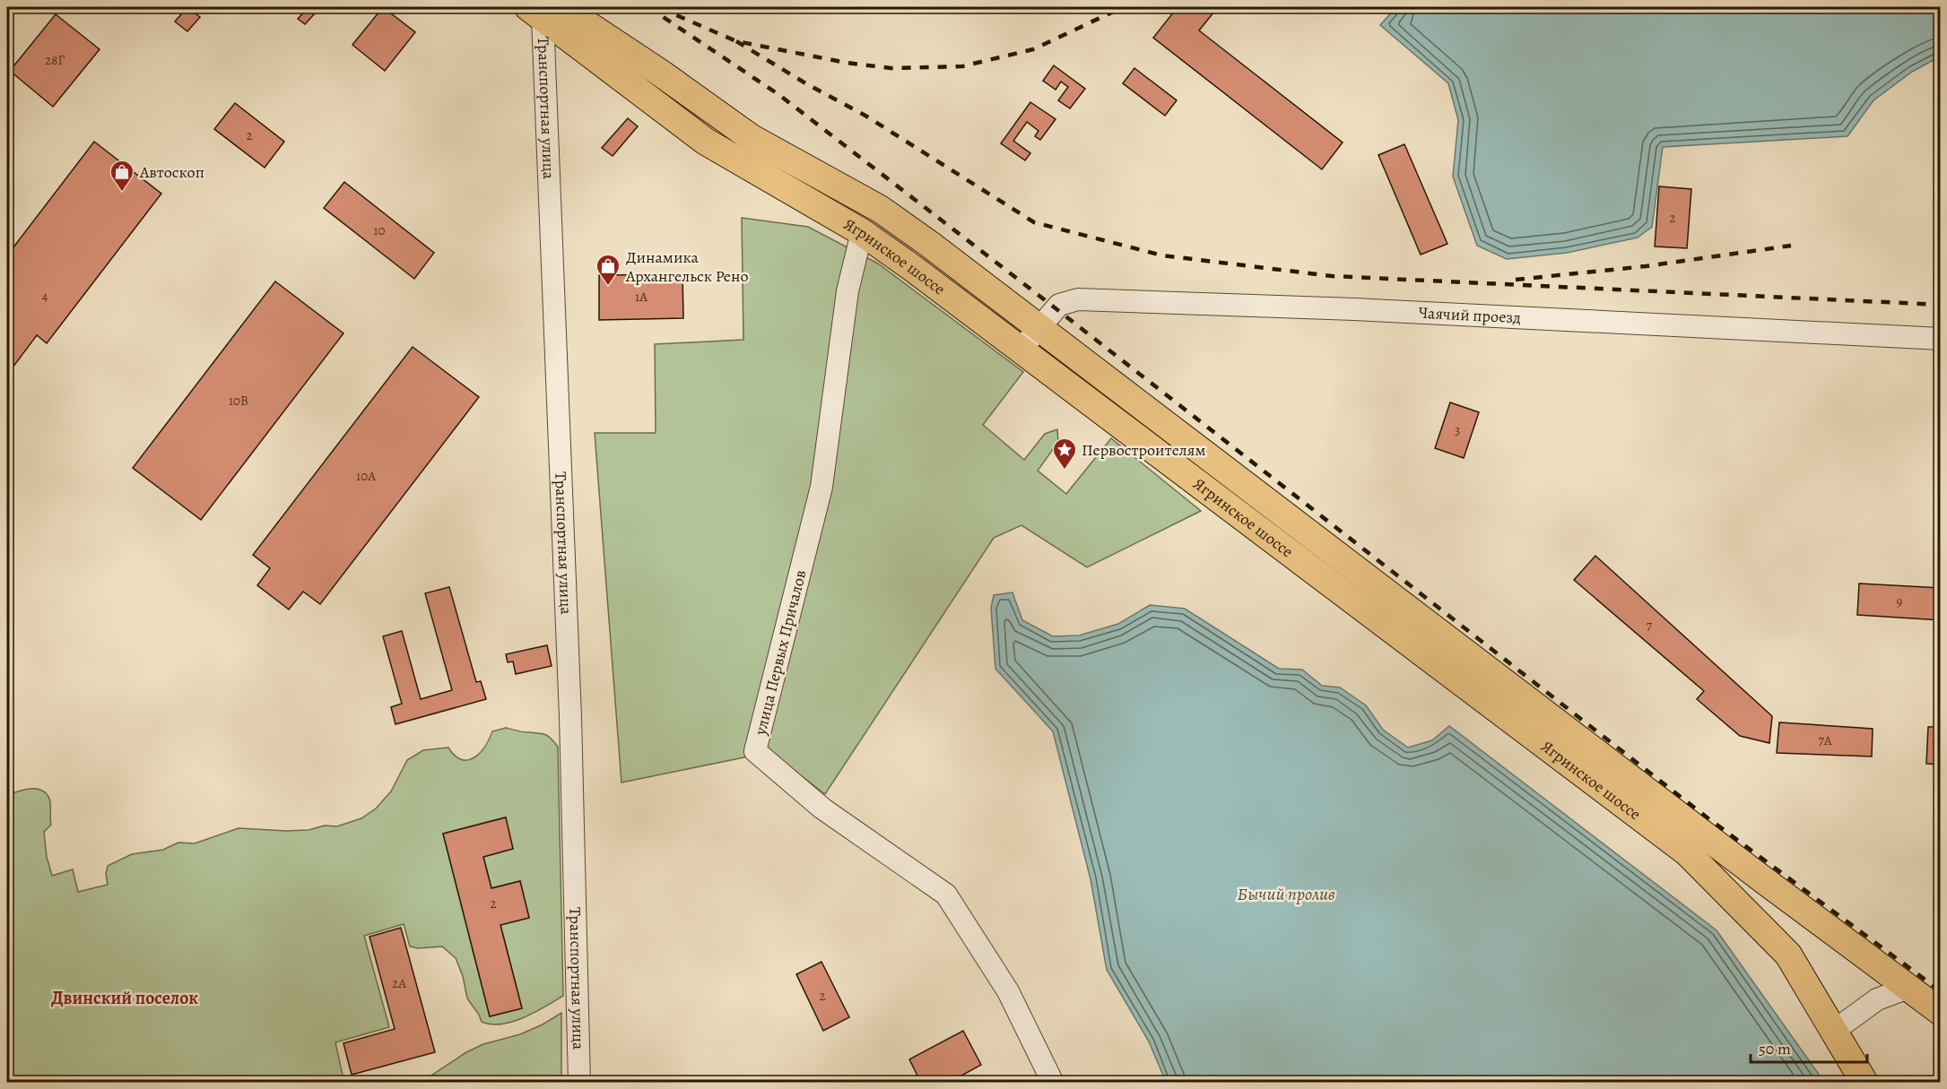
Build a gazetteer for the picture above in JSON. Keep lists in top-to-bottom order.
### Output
{
  "streets": {
    "main road": ["Ягринское шоссе"],
    "street": ["Транспортная улица", "Чаячий проезд", "улица Первых Причалов"]
  },
  "crossings": [
    ["Транспортная улица", "Ягринское шоссе"],
    ["Ягринское шоссе", "Чаячий проезд"],
    ["Ягринское шоссе", "улица Первых Причалов"]
  ],
  "districts": ["Двинский поселок"],
  "water": ["Бычий пролив"],
  "places": {
    "shop": ["Автоскоп", "Динамика Архангельск Рено"],
    "place": ["Первостроителям"]
  },
  "house_numbers": [
    "28Г",
    "2",
    "2",
    "10",
    "4",
    "1А",
    "10В",
    "3",
    "10А",
    "9",
    "7",
    "7А",
    "2",
    "2А",
    "2"
  ],
  "scale_bar": "50 m"
}
